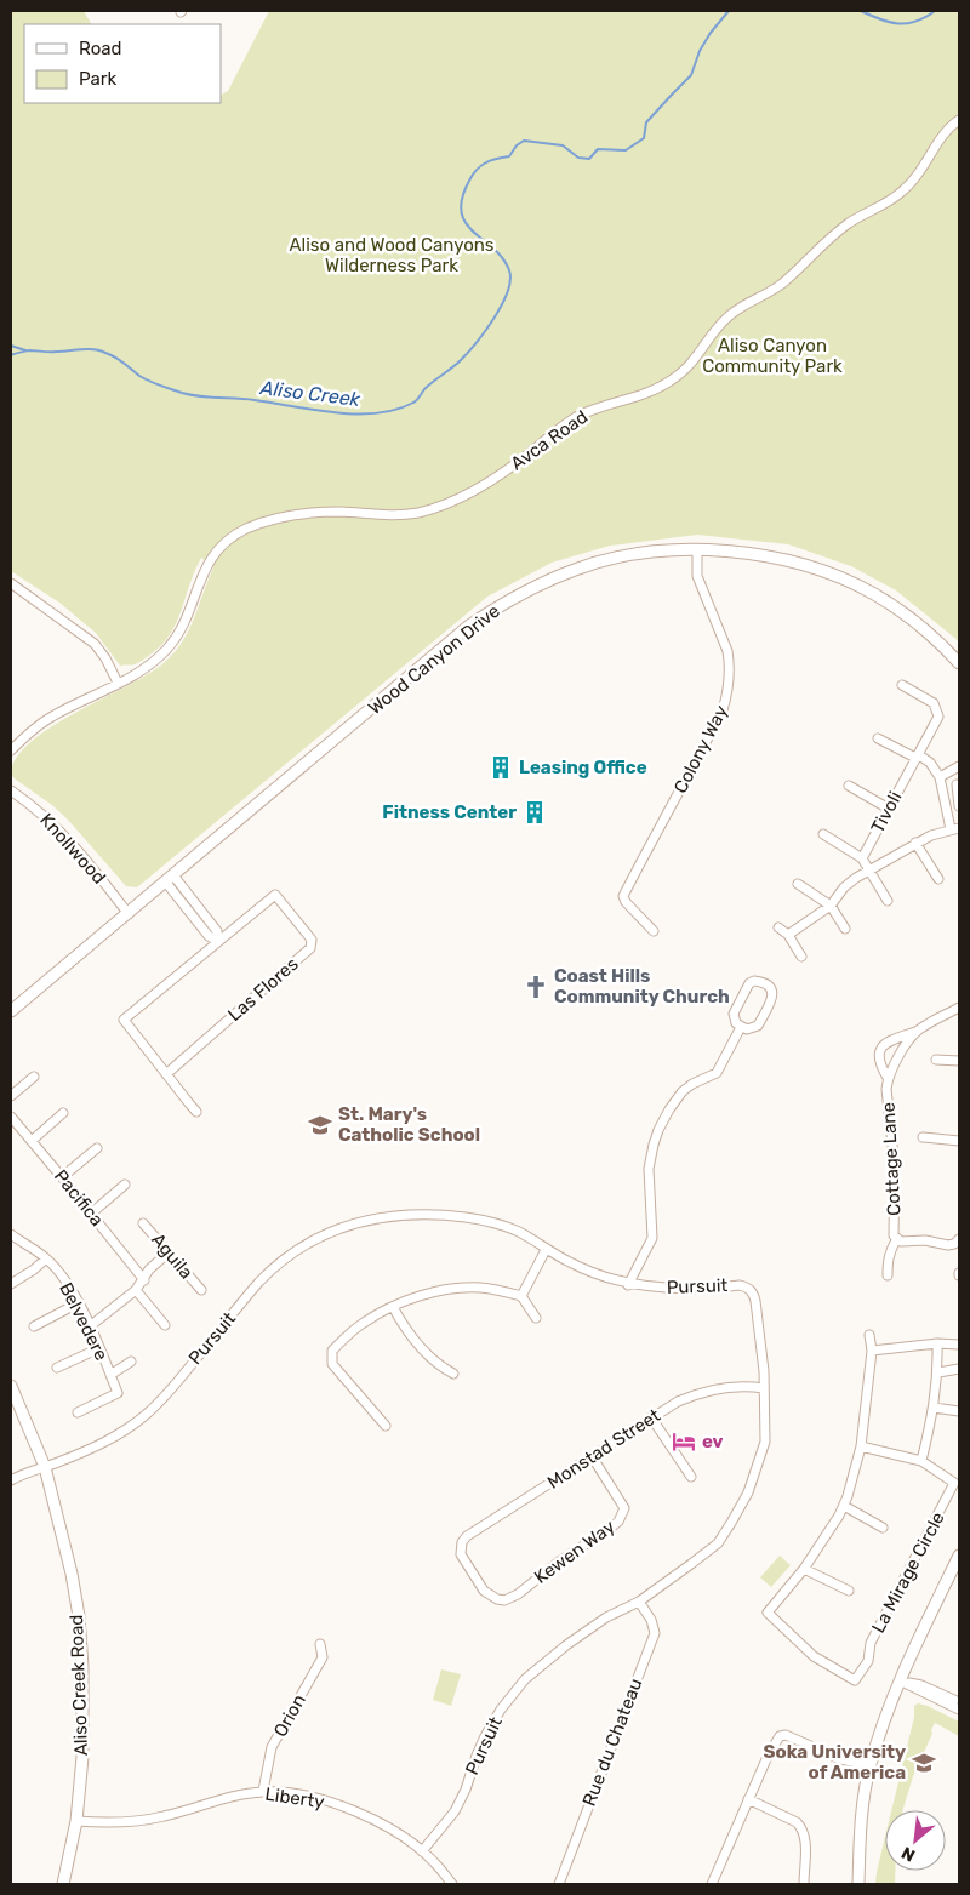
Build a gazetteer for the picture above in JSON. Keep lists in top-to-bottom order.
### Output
{
  "streets": {
    "main road": ["Wood Canyon Drive", "Aliso Creek Road"],
    "street": [
      "Avca Road",
      "Colony Way",
      "Tivoli",
      "Knollwood",
      "Las Flores",
      "Cottage Lane",
      "Pacifica",
      "Aguila",
      "Pursuit",
      "Belvedere",
      "Monstad Street",
      "Kewen Way",
      "La Mirage Circle",
      "Orion",
      "Rue du Chateau",
      "Liberty"
    ]
  },
  "crossings": [
    ["Wood Canyon Drive", "Colony Way"],
    ["Wood Canyon Drive", "Knollwood"],
    ["Pursuit", "Monstad Street"],
    ["Pursuit", "Aliso Creek Road"],
    ["Pursuit", "Rue du Chateau"],
    ["Pursuit", "Liberty"],
    ["Monstad Street", "Kewen Way"],
    ["Aliso Creek Road", "Liberty"],
    ["Orion", "Liberty"]
  ],
  "water": ["Aliso Creek"],
  "parks": ["Aliso and Wood Canyons Wilderness Park", "Aliso Canyon Community Park"],
  "places": {
    "building": ["Leasing Office", "Fitness Center"],
    "church": ["Coast Hills Community Church"],
    "school or university": ["St. Mary's Catholic School", "Soka University of America"],
    "hotel": ["ev"]
  },
  "legend": ["Road", "Park"],
  "north": "bottom left"
}
